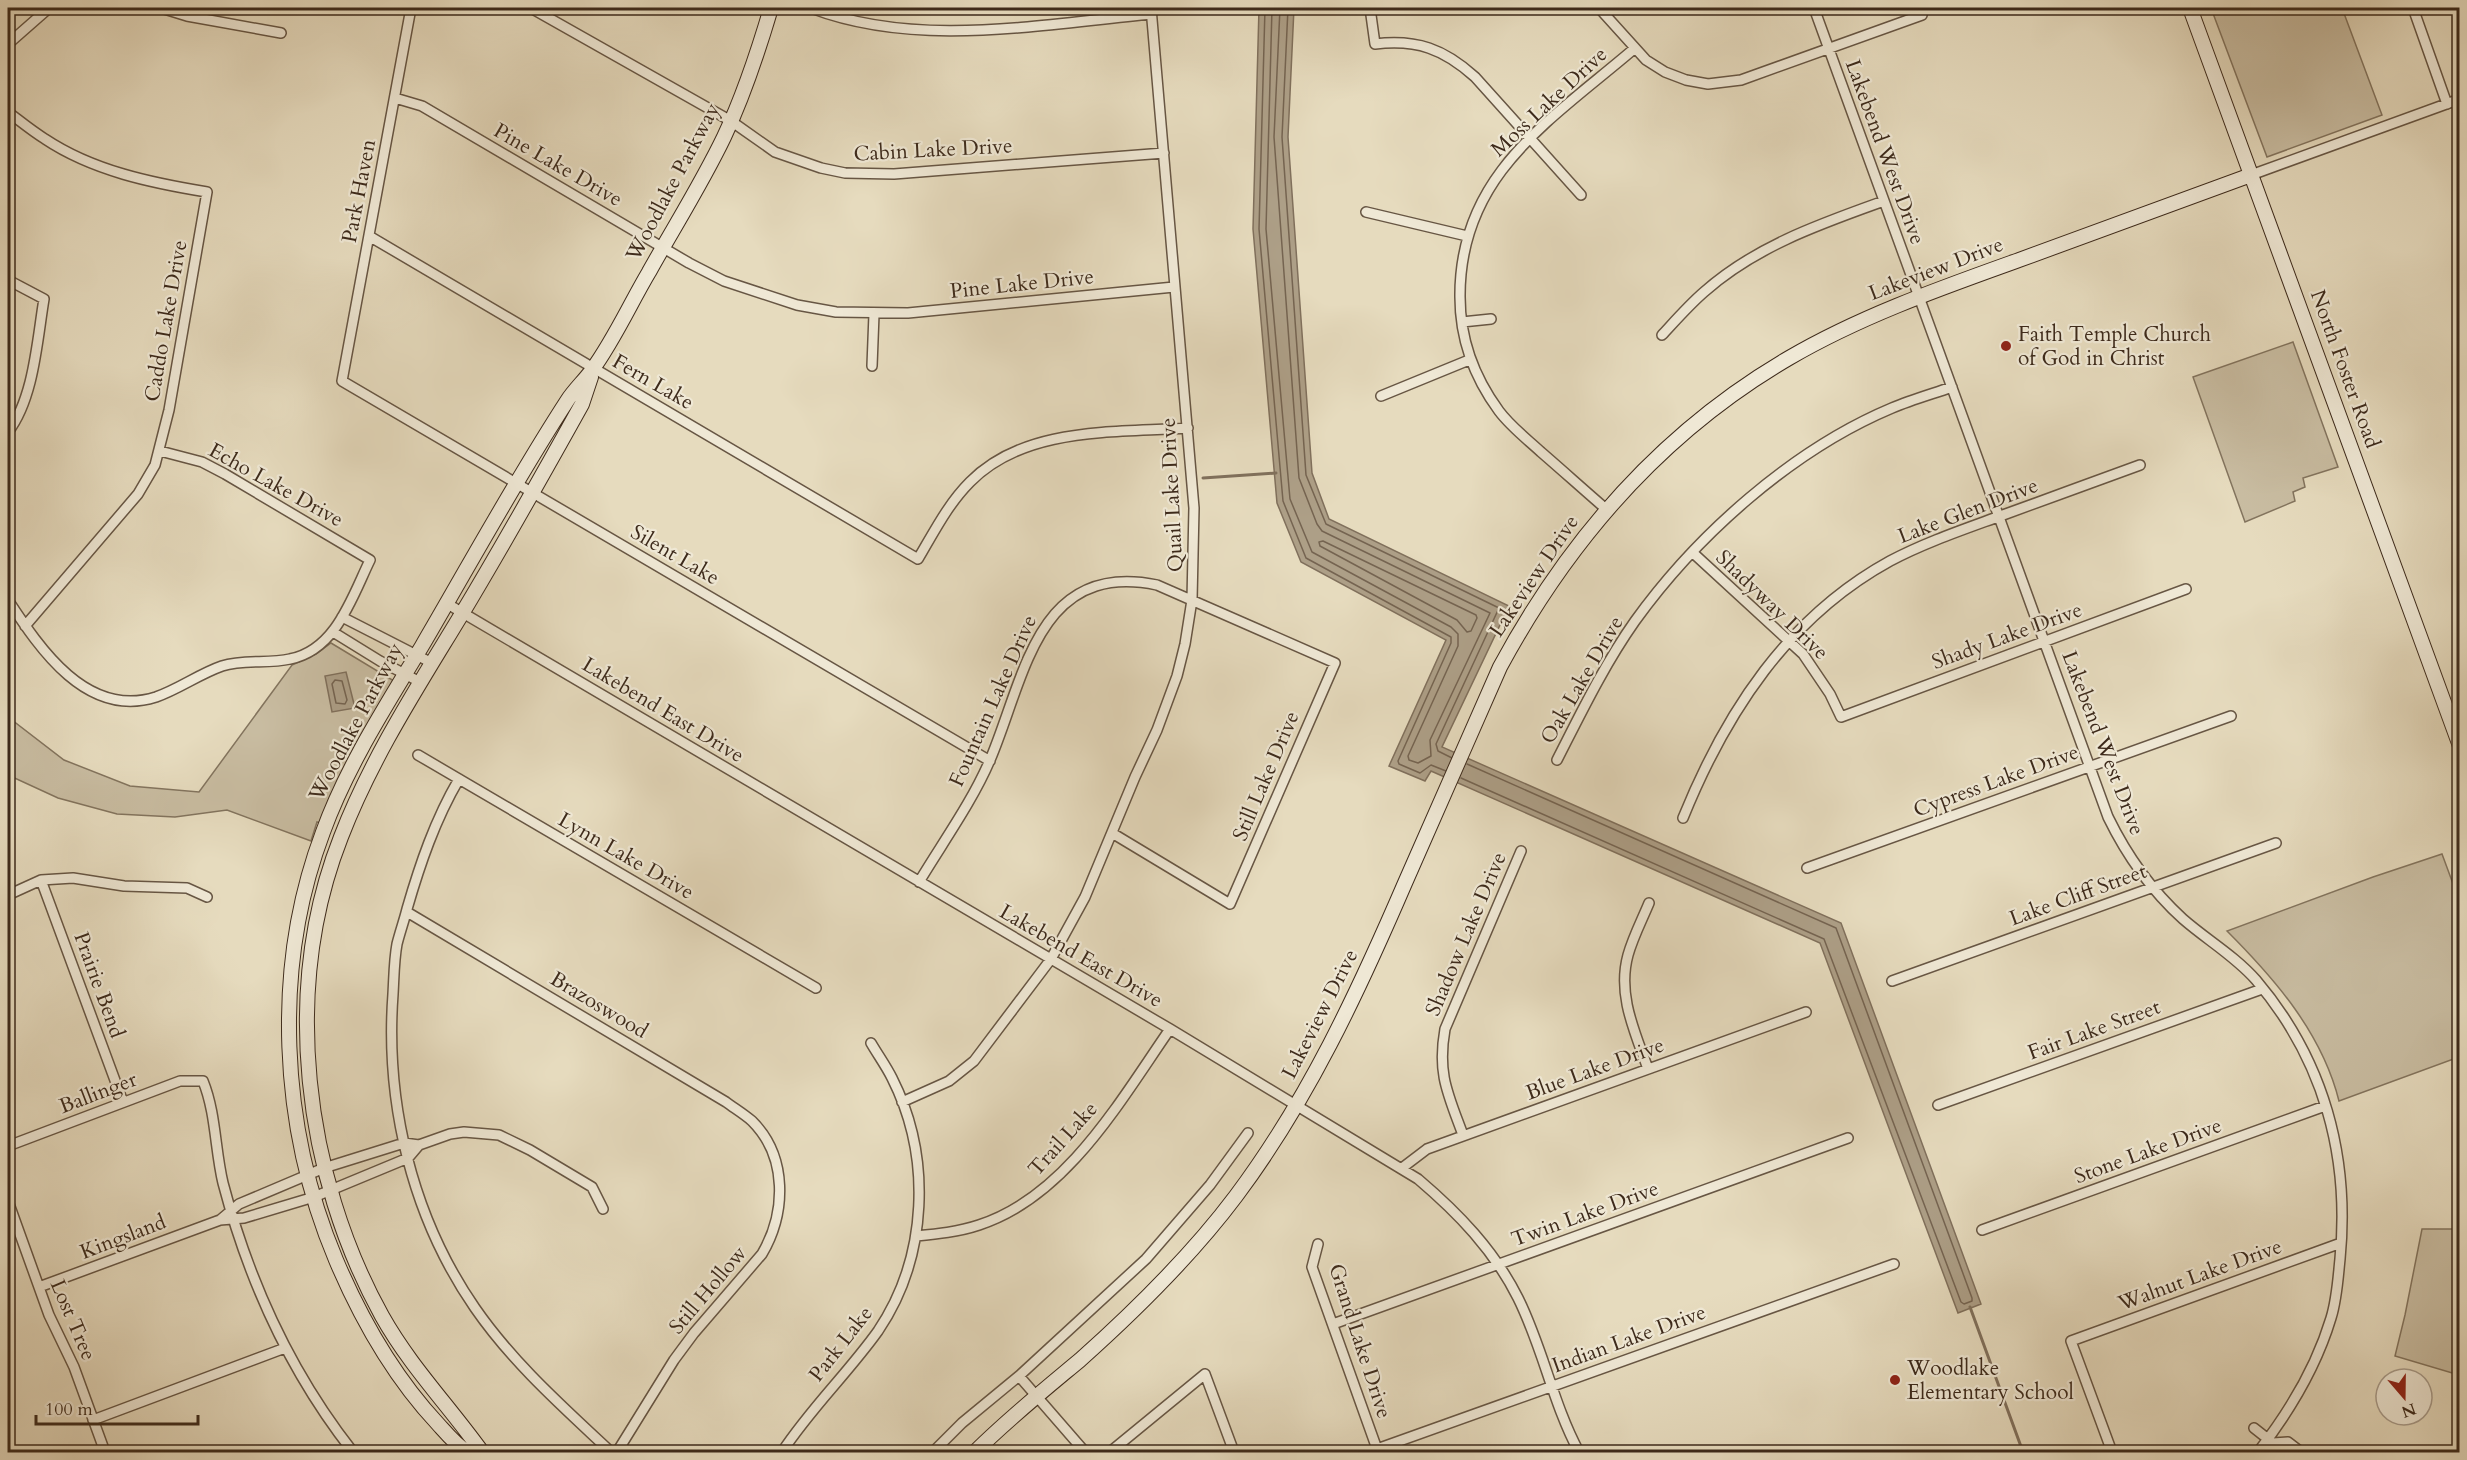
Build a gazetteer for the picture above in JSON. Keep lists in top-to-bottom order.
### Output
{
  "streets": {
    "street": [
      "Moss Lake Drive",
      "Cabin Lake Drive",
      "Lakebend West Drive",
      "Pine Lake Drive",
      "Woodlake Parkway",
      "Park Haven",
      "Lakeview Drive",
      "Caddo Lake Drive",
      "North Foster Road",
      "Fern Lake",
      "Echo Lake Drive",
      "Quail Lake Drive",
      "Lake Glen Drive",
      "Silent Lake",
      "Shadyway Drive",
      "Shady Lake Drive",
      "Oak Lake Drive",
      "Fountain Lake Drive",
      "Lakebend East Drive",
      "Still Lake Drive",
      "Cypress Lake Drive",
      "Lynn Lake Drive",
      "Lake Cliff Street",
      "Shadow Lake Drive",
      "Prairie Bend",
      "Brazoswood",
      "Fair Lake Street",
      "Blue Lake Drive",
      "Ballinger",
      "Trail Lake",
      "Stone Lake Drive",
      "Twin Lake Drive",
      "Kingsland",
      "Walnut Lake Drive",
      "Still Hollow",
      "Lost Tree",
      "Indian Lake Drive",
      "Grand Lake Drive",
      "Park Lake"
    ]
  },
  "crossings": [
    ["Moss Lake Drive", "Lakeview Drive"],
    ["Cabin Lake Drive", "Woodlake Parkway"],
    ["Cabin Lake Drive", "Quail Lake Drive"],
    ["Lakebend West Drive", "Lakeview Drive"],
    ["Lakebend West Drive", "Lake Glen Drive"],
    ["Lakebend West Drive", "Shady Lake Drive"],
    ["Lakebend West Drive", "Oak Lake Drive"],
    ["Lakebend West Drive", "Cypress Lake Drive"],
    ["Lakebend West Drive", "Lake Cliff Street"],
    ["Lakebend West Drive", "Fair Lake Street"],
    ["Lakebend West Drive", "Stone Lake Drive"],
    ["Lakebend West Drive", "Walnut Lake Drive"],
    ["Pine Lake Drive", "Woodlake Parkway"],
    ["Pine Lake Drive", "Park Haven"],
    ["Pine Lake Drive", "Quail Lake Drive"],
    ["Woodlake Parkway", "Fern Lake"],
    ["Woodlake Parkway", "Silent Lake"],
    ["Woodlake Parkway", "Lakebend East Drive"],
    ["Woodlake Parkway", "Kingsland"],
    ["Park Haven", "Fern Lake"],
    ["Park Haven", "Silent Lake"],
    ["Lakeview Drive", "North Foster Road"],
    ["Lakeview Drive", "Lakebend East Drive"],
    ["Caddo Lake Drive", "Echo Lake Drive"],
    ["Fern Lake", "Quail Lake Drive"],
    ["Quail Lake Drive", "Fountain Lake Drive"],
    ["Quail Lake Drive", "Lakebend East Drive"],
    ["Quail Lake Drive", "Still Lake Drive"],
    ["Quail Lake Drive", "Park Lake"],
    ["Lake Glen Drive", "Shadyway Drive"],
    ["Silent Lake", "Fountain Lake Drive"],
    ["Shadyway Drive", "Shady Lake Drive"],
    ["Shadyway Drive", "Oak Lake Drive"],
    ["Fountain Lake Drive", "Lakebend East Drive"],
    ["Fountain Lake Drive", "Still Lake Drive"],
    ["Lakebend East Drive", "Blue Lake Drive"],
    ["Lakebend East Drive", "Trail Lake"],
    ["Lakebend East Drive", "Twin Lake Drive"],
    ["Lakebend East Drive", "Indian Lake Drive"],
    ["Shadow Lake Drive", "Blue Lake Drive"],
    ["Prairie Bend", "Ballinger"],
    ["Brazoswood", "Still Hollow"],
    ["Ballinger", "Kingsland"],
    ["Trail Lake", "Park Lake"],
    ["Twin Lake Drive", "Grand Lake Drive"],
    ["Kingsland", "Lost Tree"],
    ["Indian Lake Drive", "Grand Lake Drive"]
  ],
  "places": ["Faith Temple Church of God in Christ", "Woodlake Elementary School"],
  "scale_bar": "100 m",
  "north": "bottom"
}
